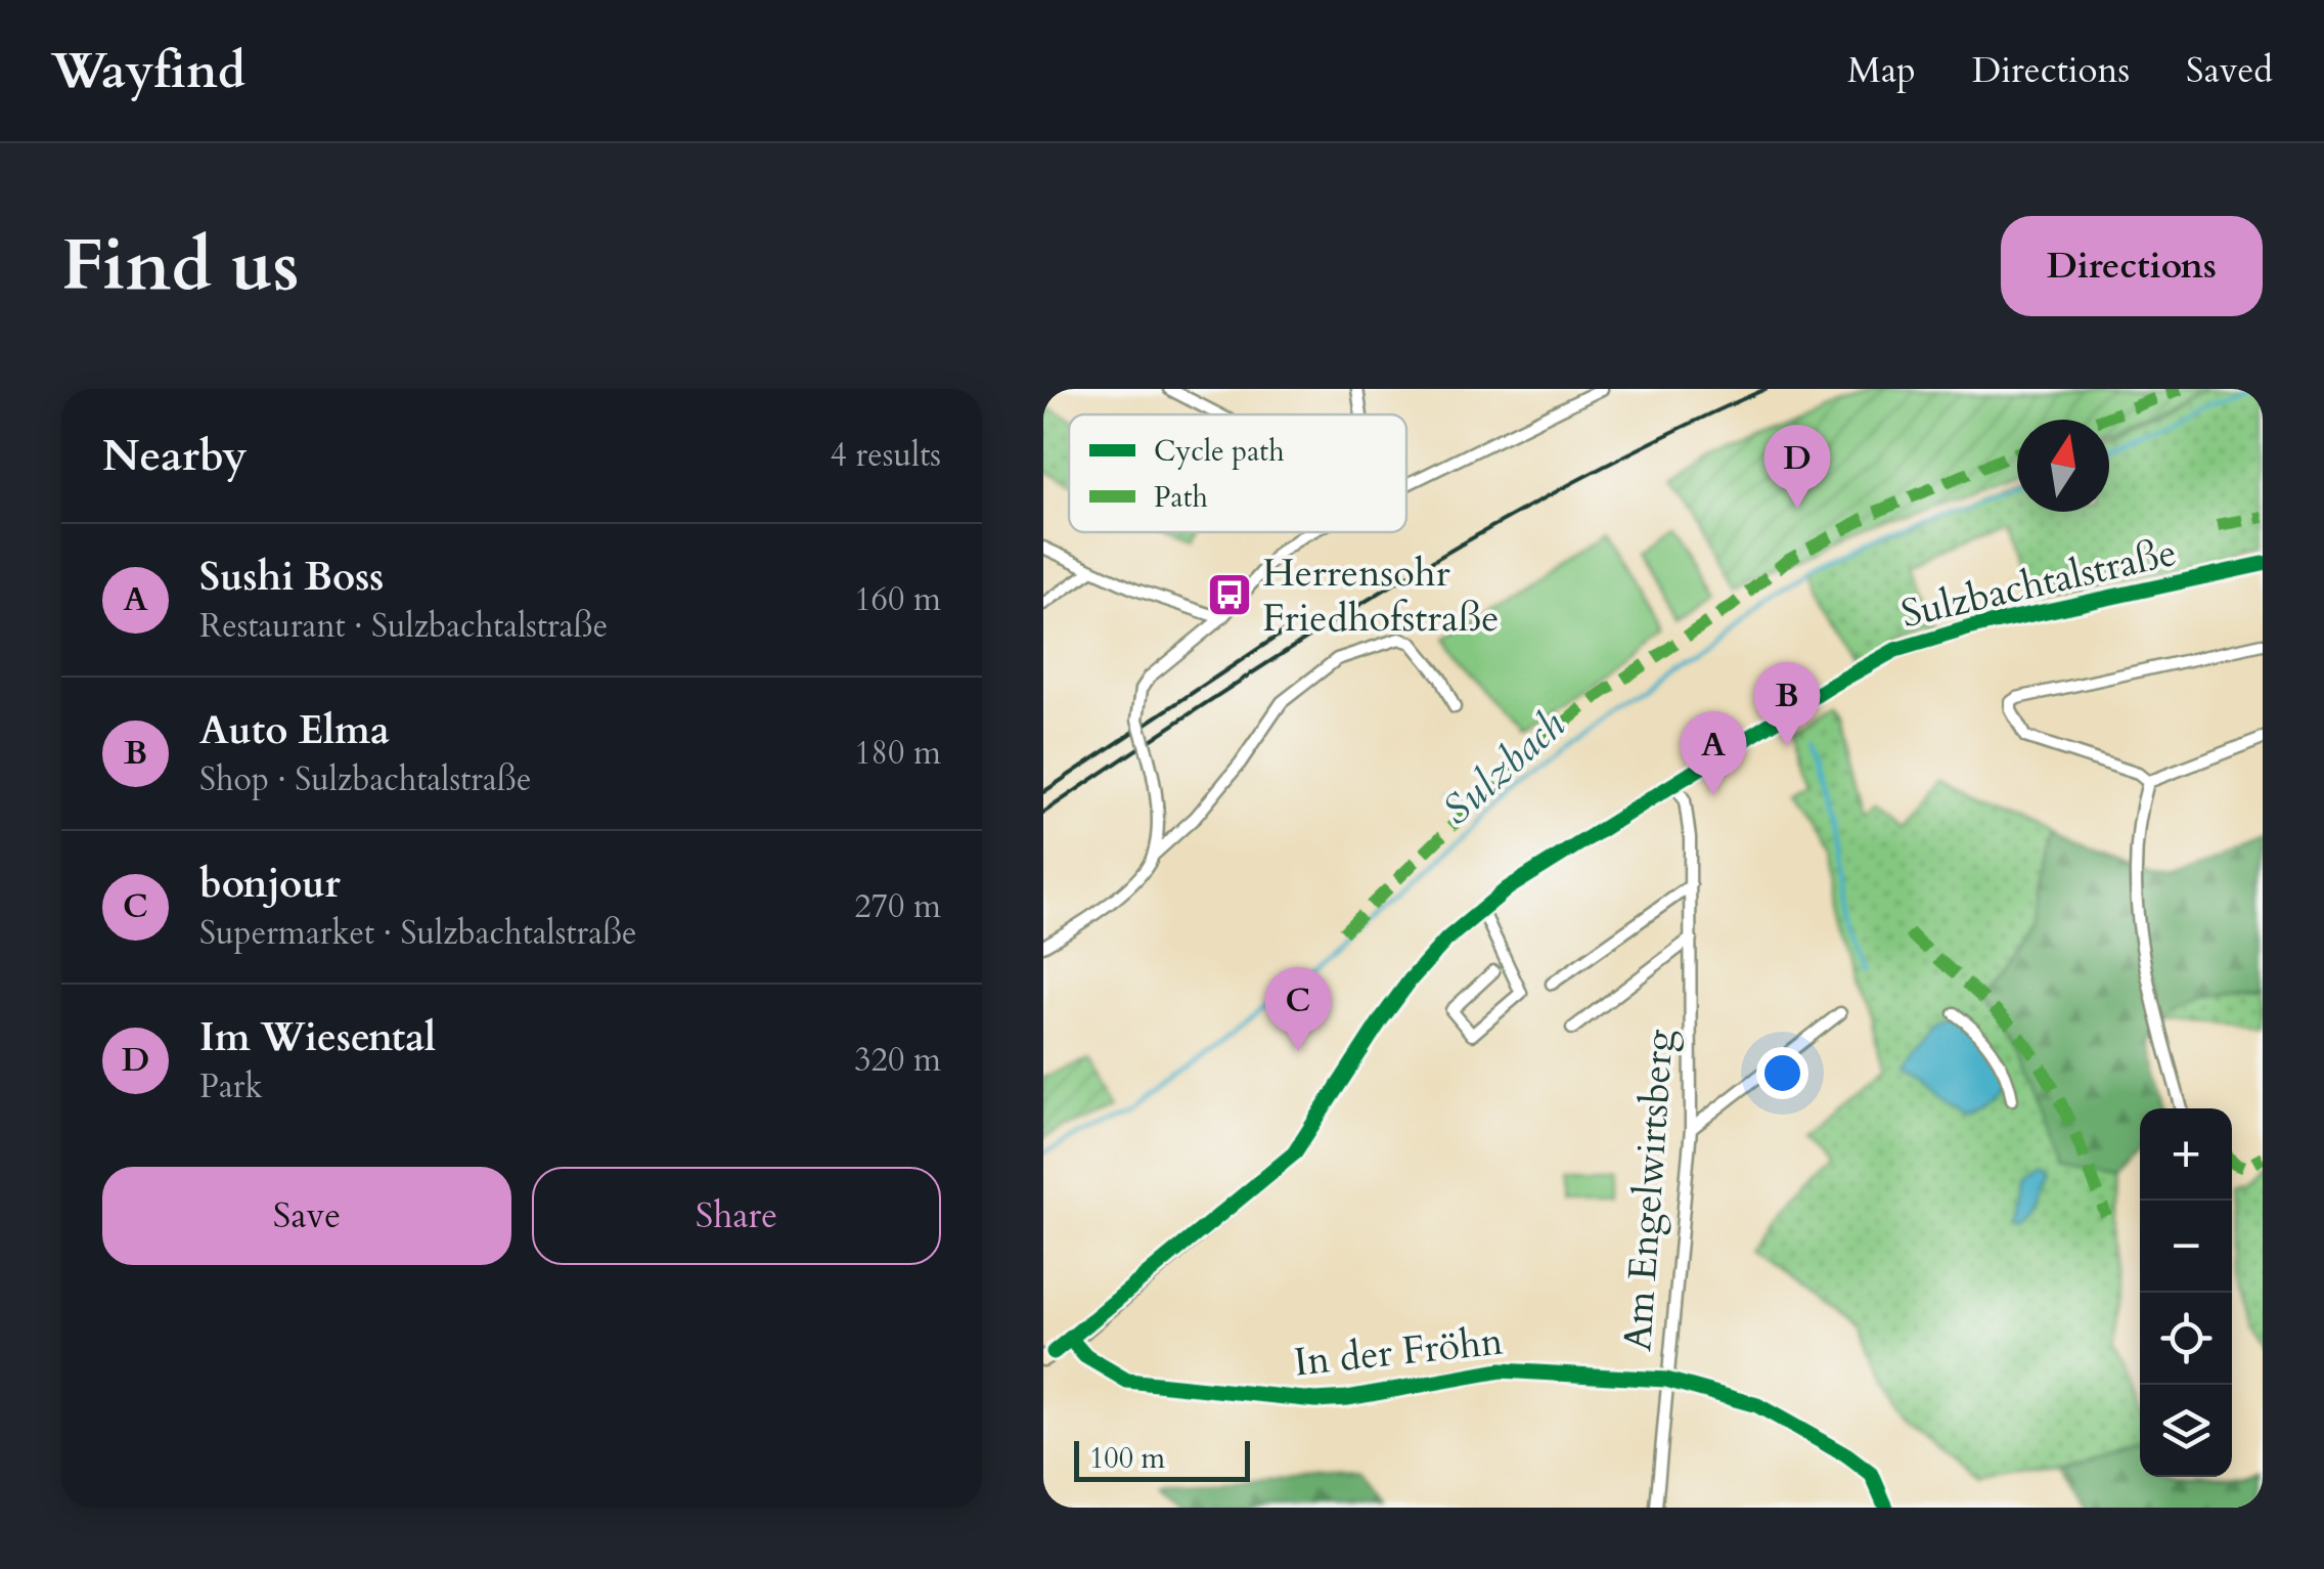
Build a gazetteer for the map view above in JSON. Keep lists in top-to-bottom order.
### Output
{
  "streets": {
    "main road": ["Sulzbachtalstraße"],
    "street": ["Am Engelwirtsberg", "In der Fröhn"]
  },
  "crossings": [
    ["Sulzbachtalstraße", "Am Engelwirtsberg"],
    ["Sulzbachtalstraße", "In der Fröhn"],
    ["Am Engelwirtsberg", "In der Fröhn"]
  ],
  "water": ["Sulzbach"],
  "places": {
    "bus stop": ["Herrensohr Friedhofstraße"]
  },
  "legend": ["Cycle path", "Path"],
  "scale_bar": "100 m",
  "north": "top",
  "page": {
    "header": "Wayfind",
    "nav": ["Map", "Directions", "Saved"],
    "buttons": [
      "Directions",
      ["Save", "Share"]
    ],
    "title": "Find us",
    "heading": ["Nearby", "4 results"],
    "pins": [
      "D",
      "B",
      "A",
      "C"
    ],
    "list": [
      {
        "mark": "A",
        "name": "Sushi Boss",
        "note": "Restaurant · Sulzbachtalstraße",
        "value": "160 m"
      },
      {
        "mark": "B",
        "name": "Auto Elma",
        "note": "Shop · Sulzbachtalstraße",
        "value": "180 m"
      },
      {
        "mark": "C",
        "name": "bonjour",
        "note": "Supermarket · Sulzbachtalstraße",
        "value": "270 m"
      },
      {
        "mark": "D",
        "name": "Im Wiesental",
        "note": "Park",
        "value": "320 m"
      }
    ],
    "map_buttons": ["+", "−"],
    "scale": "100 m"
  }
}
